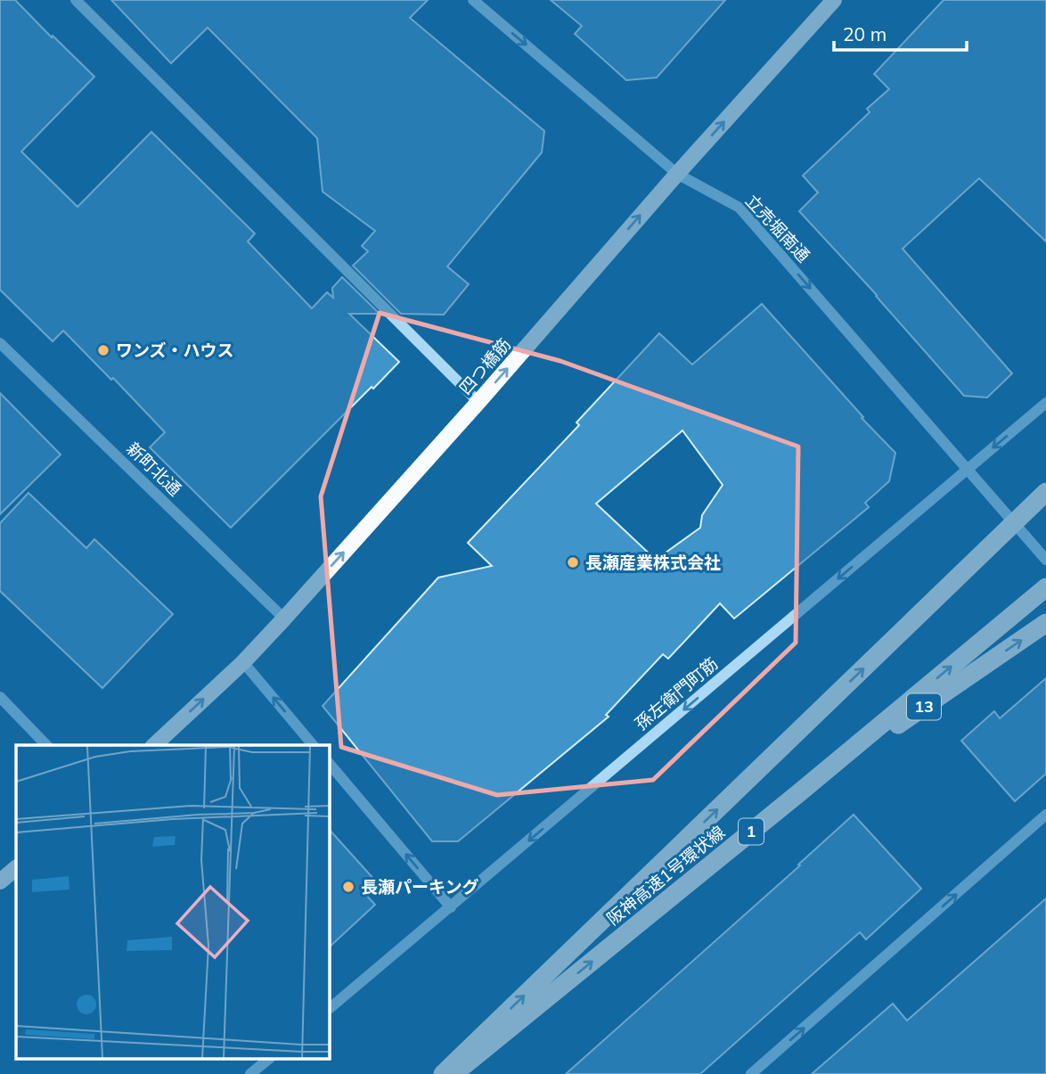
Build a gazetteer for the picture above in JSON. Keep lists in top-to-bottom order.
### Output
{
  "streets": {
    "highway": ["13", "1", "阪神高速1号環状線"],
    "main road": ["四つ橋筋"],
    "street": ["立売堀南通", "新町北通", "孫左衛門町筋"]
  },
  "crossings": [
    ["立売堀南通", "四つ橋筋"],
    ["立売堀南通", "孫左衛門町筋"],
    ["四つ橋筋", "新町北通"],
    ["13", "阪神高速1号環状線"]
  ],
  "one_way": ["立売堀南通", "四つ橋筋", "孫左衛門町筋"],
  "places": ["ワンズ・ハウス", "長瀬産業株式会社", "長瀬パーキング"],
  "scale_bar": "20 m"
}
